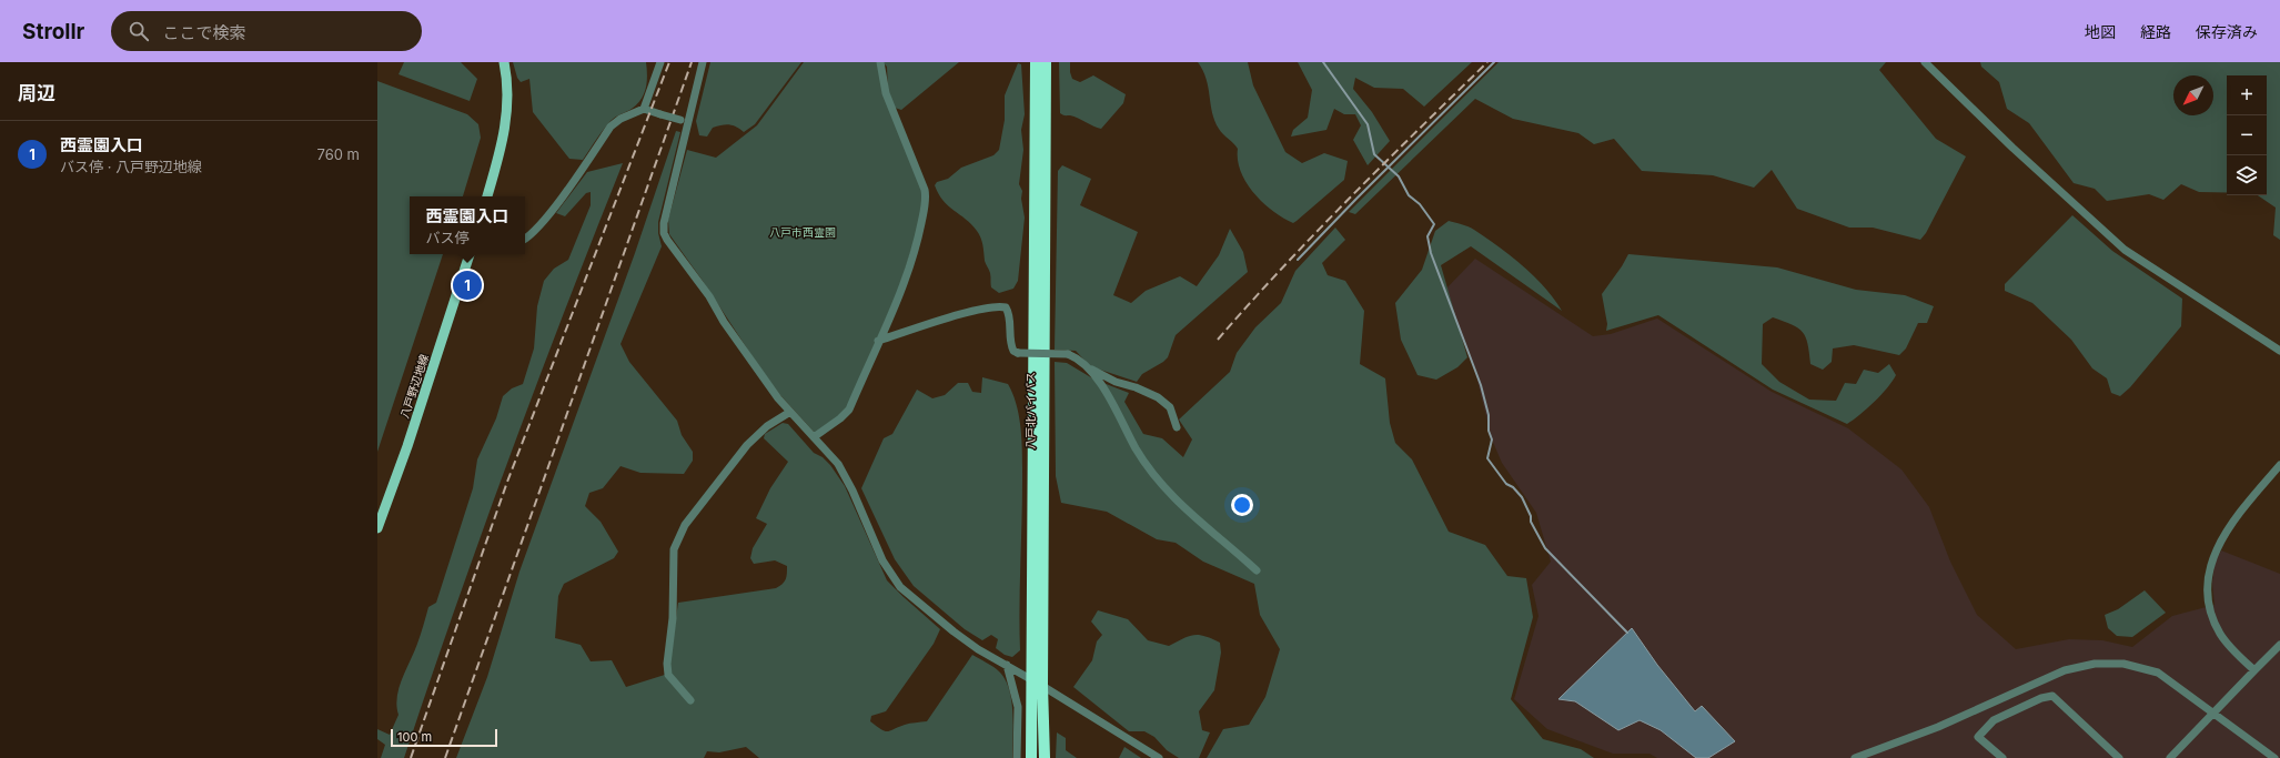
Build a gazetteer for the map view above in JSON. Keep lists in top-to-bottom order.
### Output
{
  "streets": {
    "highway": ["八戸北バイパス"],
    "main road": ["八戸野辺地線"]
  },
  "parks": ["八戸市西霊園"],
  "scale_bar": "100 m",
  "north": "bottom left",
  "page": {
    "header": "Strollr",
    "search": "ここで検索",
    "nav": ["地図", "経路", "保存済み"],
    "heading": "周辺",
    "map_buttons": ["+", "−"],
    "list": [
      {
        "mark": "1",
        "name": "西霊園入口",
        "note": "バス停 · 八戸野辺地線",
        "value": "760 m"
      }
    ],
    "popup": ["西霊園入口", "バス停"],
    "pins": "1",
    "scale": "100 m"
  }
}
